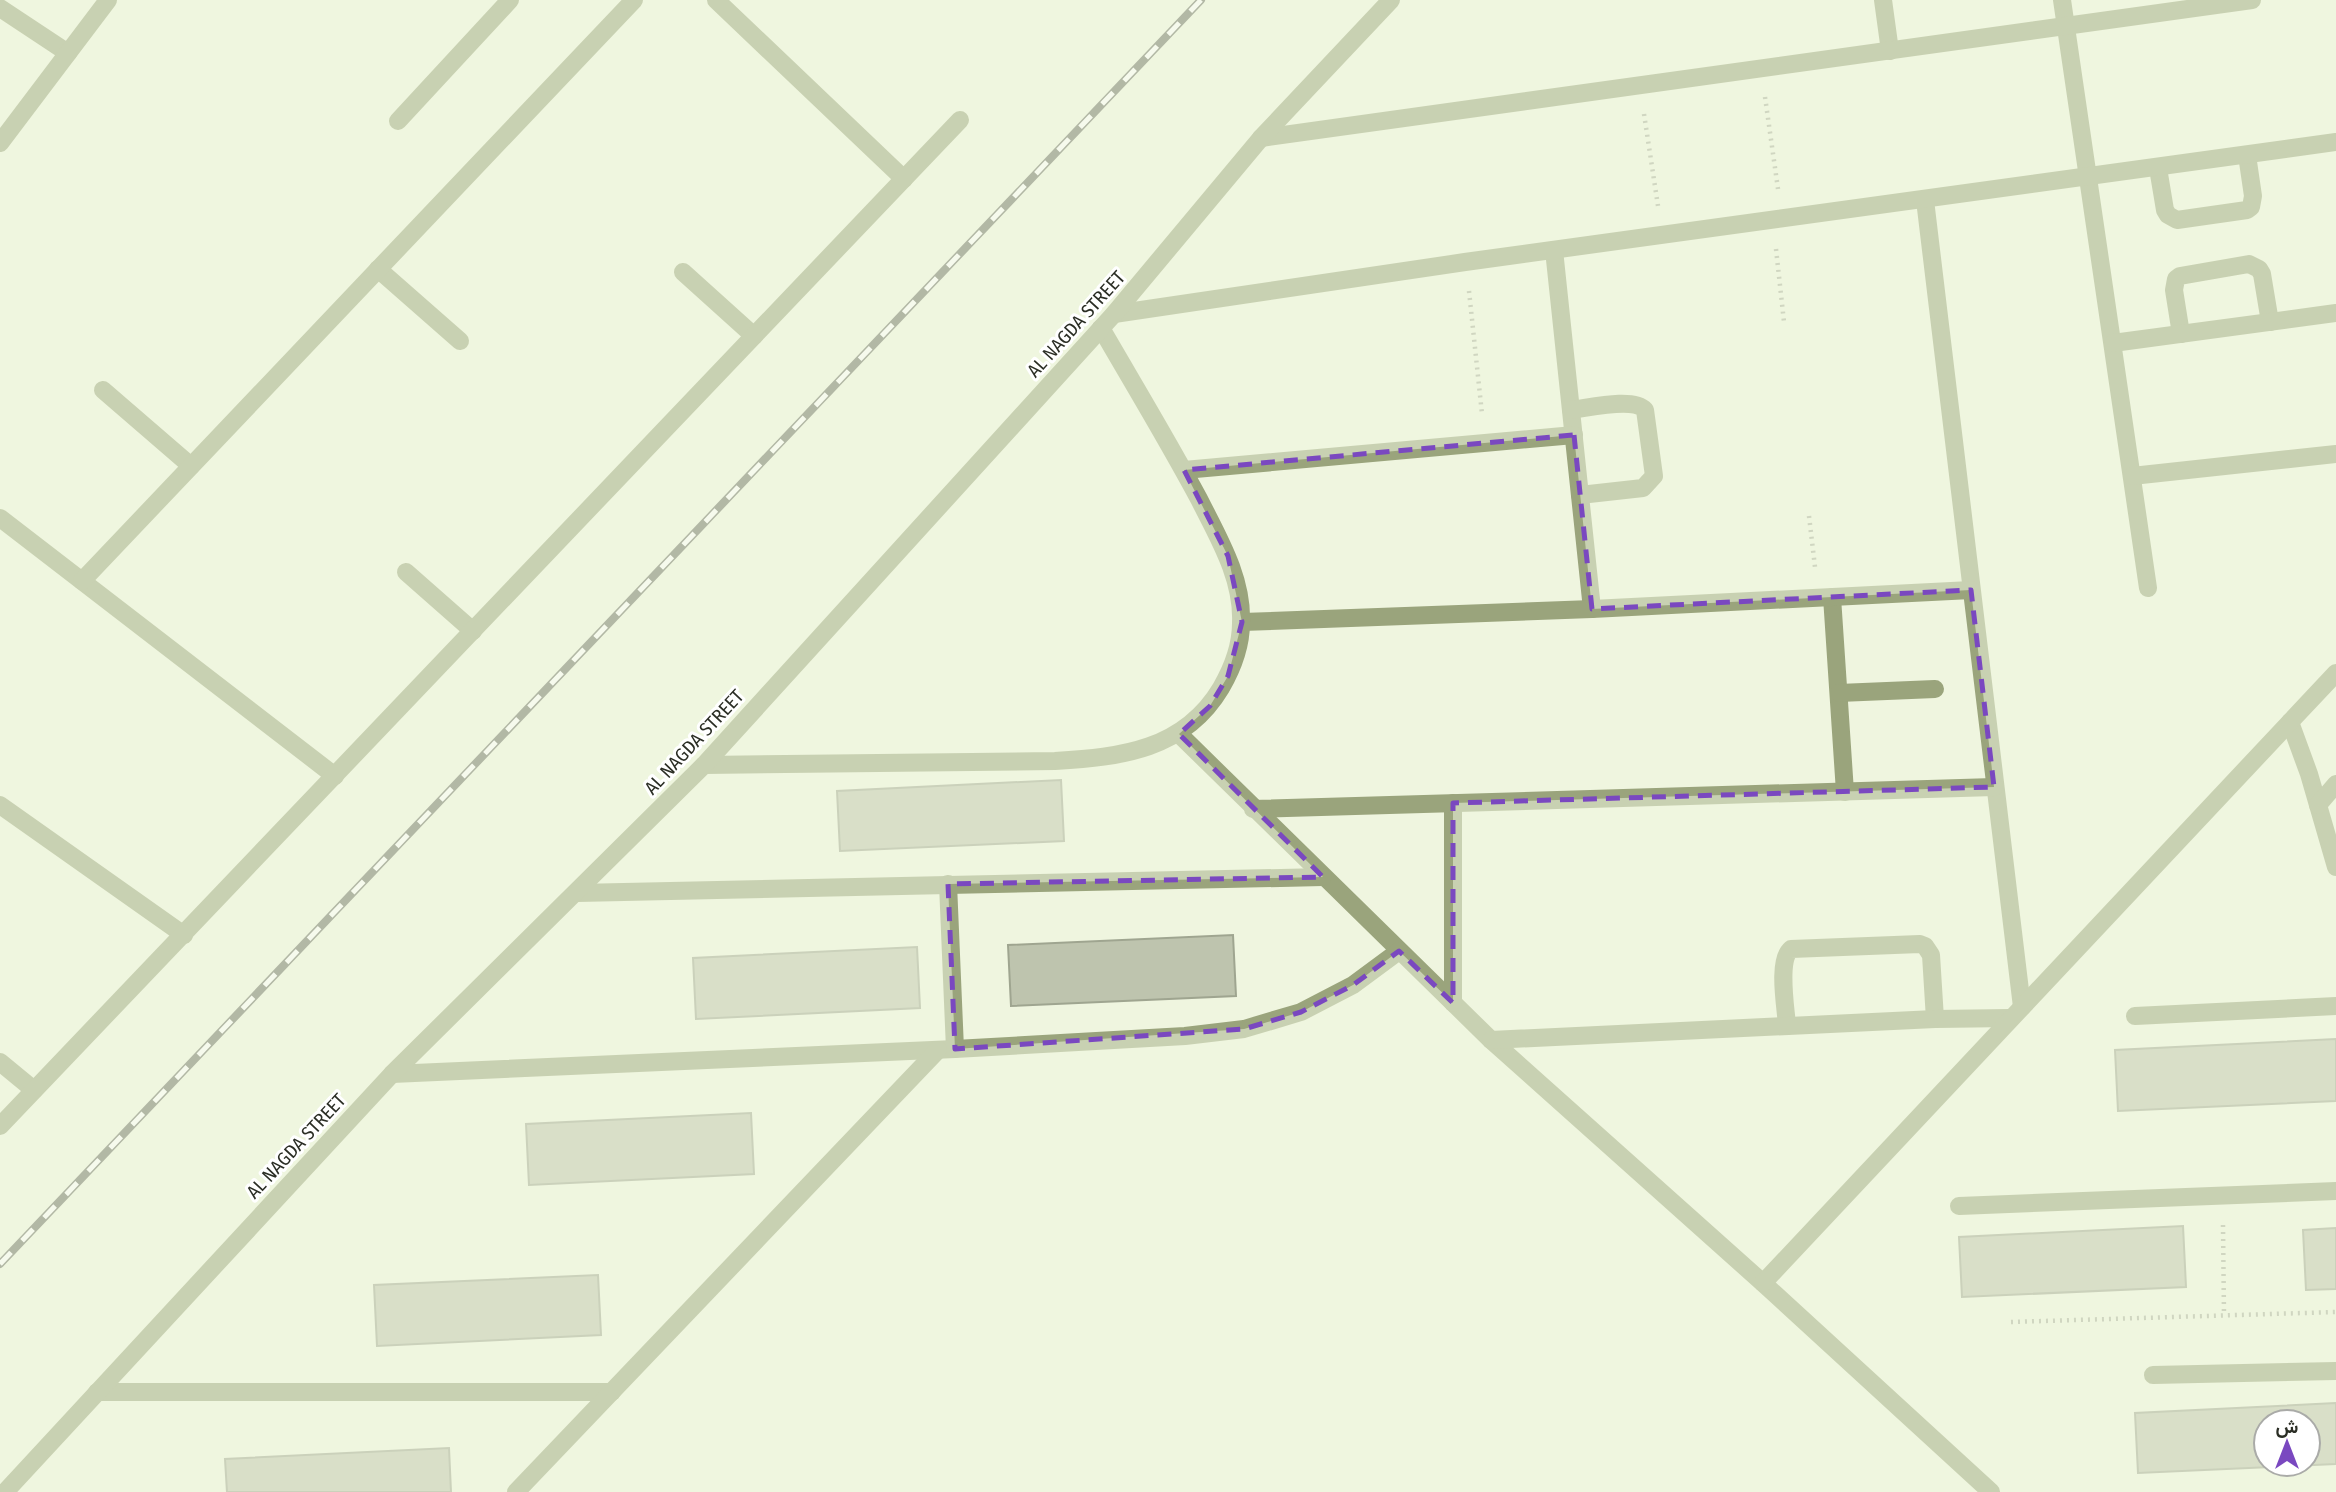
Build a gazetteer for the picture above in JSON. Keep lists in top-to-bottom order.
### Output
{
  "streets": {
    "street": ["AL NAGDA STREET"]
  },
  "north": "top"
}
